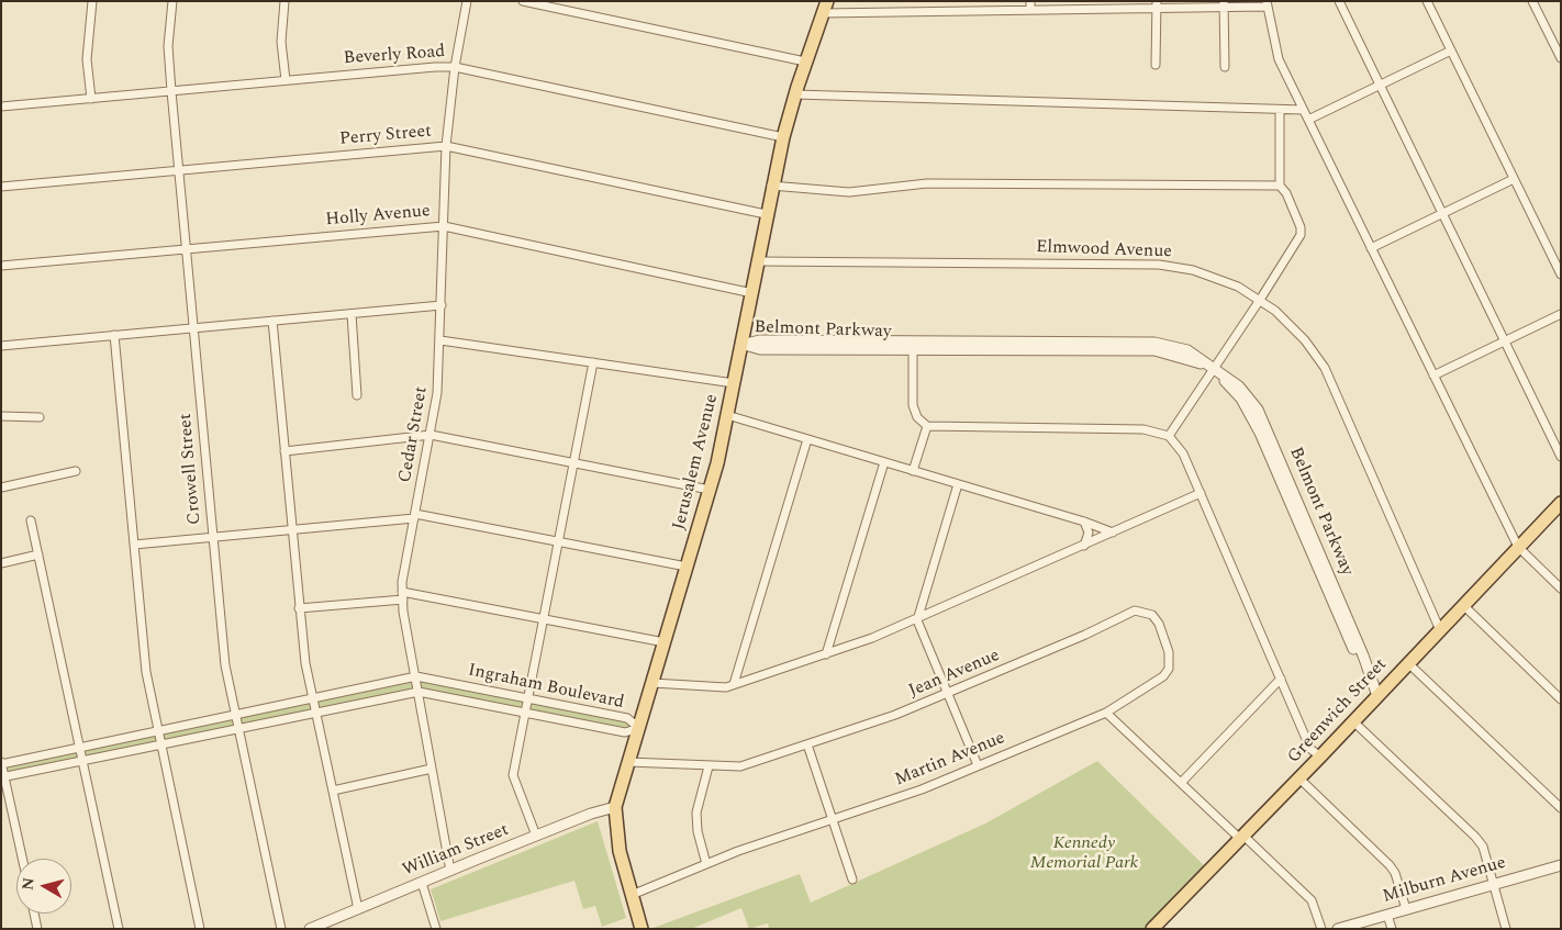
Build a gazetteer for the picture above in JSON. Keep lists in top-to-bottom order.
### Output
{
  "streets": {
    "main road": ["Jerusalem Avenue", "Greenwich Street"],
    "street": [
      "Beverly Road",
      "Perry Street",
      "Holly Avenue",
      "Elmwood Avenue",
      "Belmont Parkway",
      "Cedar Street",
      "Crowell Street",
      "Jean Avenue",
      "Ingraham Boulevard",
      "Martin Avenue",
      "William Street",
      "Milburn Avenue"
    ]
  },
  "crossings": [
    ["Beverly Road", "Cedar Street"],
    ["Beverly Road", "Jerusalem Avenue"],
    ["Beverly Road", "Crowell Street"],
    ["Perry Street", "Cedar Street"],
    ["Perry Street", "Jerusalem Avenue"],
    ["Perry Street", "Crowell Street"],
    ["Holly Avenue", "Cedar Street"],
    ["Holly Avenue", "Jerusalem Avenue"],
    ["Holly Avenue", "Crowell Street"],
    ["Elmwood Avenue", "Jerusalem Avenue"],
    ["Elmwood Avenue", "Greenwich Street"],
    ["Belmont Parkway", "Jerusalem Avenue"],
    ["Belmont Parkway", "Greenwich Street"],
    ["Cedar Street", "Ingraham Boulevard"],
    ["Cedar Street", "William Street"],
    ["Jerusalem Avenue", "Jean Avenue"],
    ["Jerusalem Avenue", "Ingraham Boulevard"],
    ["Jerusalem Avenue", "Martin Avenue"],
    ["Jerusalem Avenue", "William Street"],
    ["Crowell Street", "Ingraham Boulevard"],
    ["Jean Avenue", "Martin Avenue"]
  ],
  "parks": ["Kennedy Memorial Park"],
  "north": "left"
}
